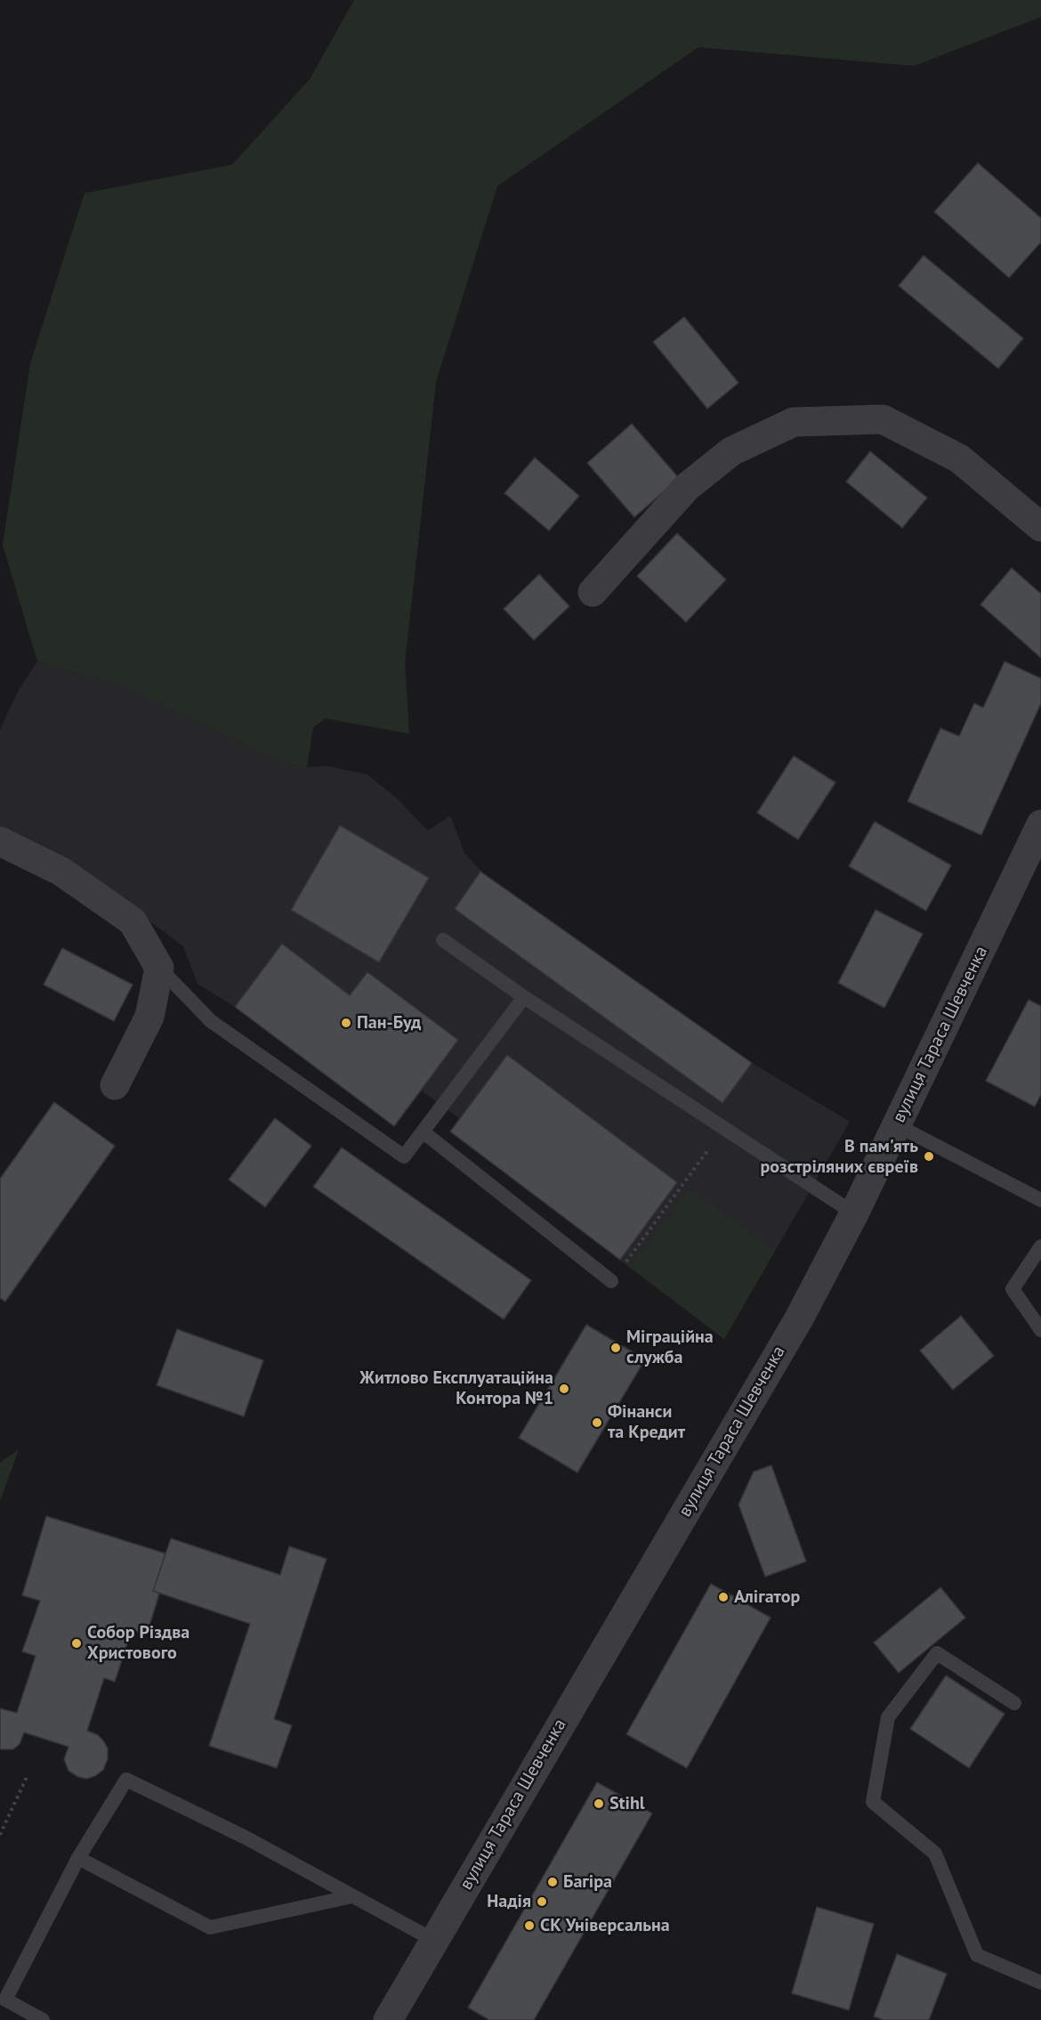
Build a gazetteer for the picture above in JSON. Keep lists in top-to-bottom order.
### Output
{
  "streets": {
    "street": ["вулиця Тараса Шевченка"]
  },
  "places": [
    "Пан-Буд",
    "В пам'ять розстріляних євреїв",
    "Міграційна служба",
    "Житлово Експлуатаційна Контора №1",
    "Фінанси та Кредит",
    "Алігатор",
    "Собор Різдва Христового",
    "Stihl",
    "Багіра",
    "Надія",
    "СК Універсальна"
  ]
}
